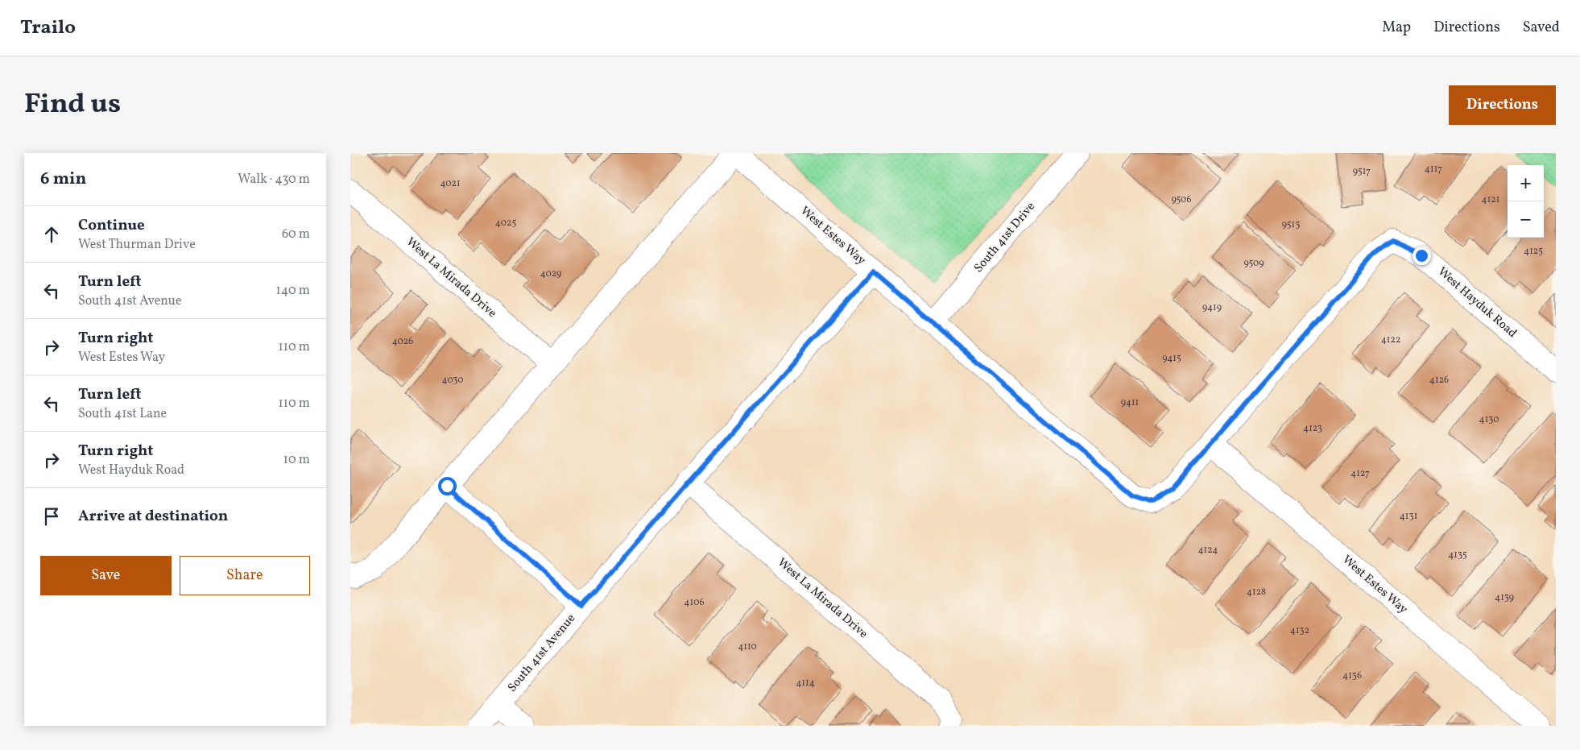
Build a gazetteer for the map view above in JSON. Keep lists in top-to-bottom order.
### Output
{
  "streets": {
    "street": [
      "West Estes Way",
      "South 41st Drive",
      "West La Mirada Drive",
      "West Hayduk Road",
      "South 41st Avenue"
    ]
  },
  "crossings": [
    ["West Estes Way", "South 41st Drive"],
    ["West Estes Way", "West Hayduk Road"],
    ["West Estes Way", "South 41st Avenue"],
    ["West La Mirada Drive", "South 41st Avenue"]
  ],
  "house_numbers": [
    "4117",
    "9517",
    "4021",
    "9506",
    "4121",
    "4025",
    "9513",
    "4125",
    "9509",
    "4029",
    "9419",
    "4122",
    "4026",
    "9415",
    "4030",
    "4126",
    "9411",
    "4130",
    "4123",
    "4127",
    "4131",
    "4124",
    "4135",
    "4128",
    "4139",
    "4106",
    "4132",
    "4110",
    "4136",
    "4114"
  ],
  "page": {
    "header": "Trailo",
    "nav": ["Map", "Directions", "Saved"],
    "title": "Find us",
    "buttons": [
      "Directions",
      ["Save", "Share"]
    ],
    "heading": ["6 min", "Walk · 430 m"],
    "map_buttons": ["+", "−"],
    "list": [
      ["Continue", "West Thurman Drive", "60 m"],
      ["Turn left", "South 41st Avenue", "140 m"],
      ["Turn right", "West Estes Way", "110 m"],
      ["Turn left", "South 41st Lane", "110 m"],
      ["Turn right", "West Hayduk Road", "10 m"],
      "Arrive at destination"
    ]
  }
}
